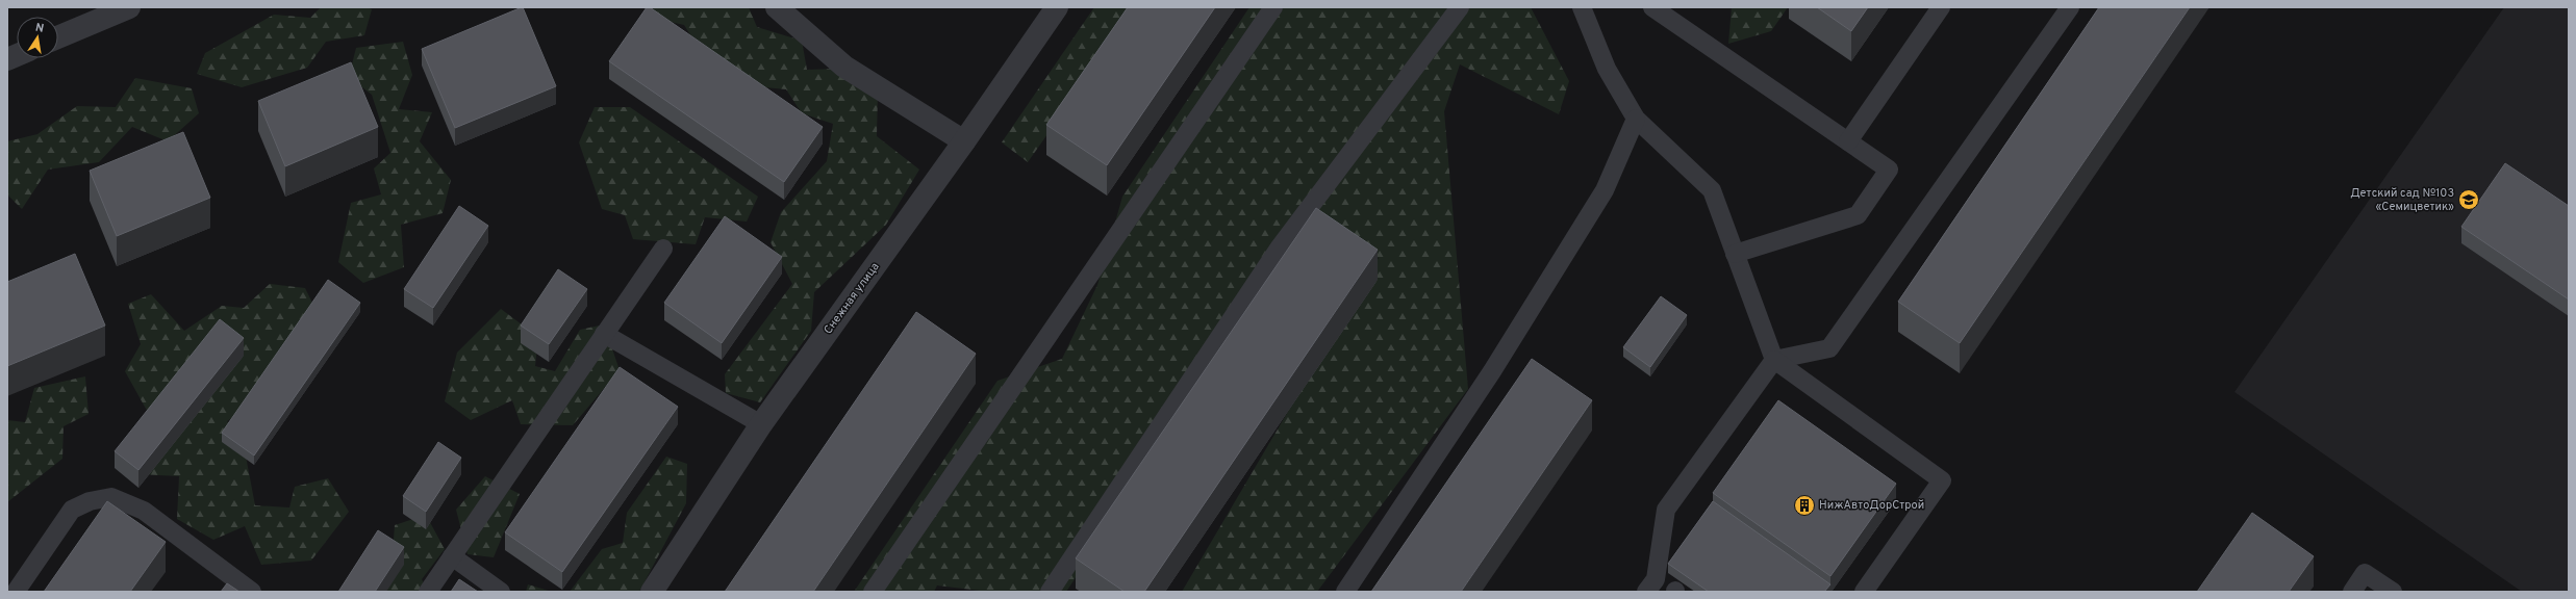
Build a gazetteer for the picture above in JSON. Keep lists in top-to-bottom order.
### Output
{
  "streets": {
    "street": ["Снежная улица"]
  },
  "places": {
    "school or university": ["Детский сад №103 «Семицветик»"],
    "building": ["НижАвтоДорСтрой"]
  },
  "north": "top"
}
